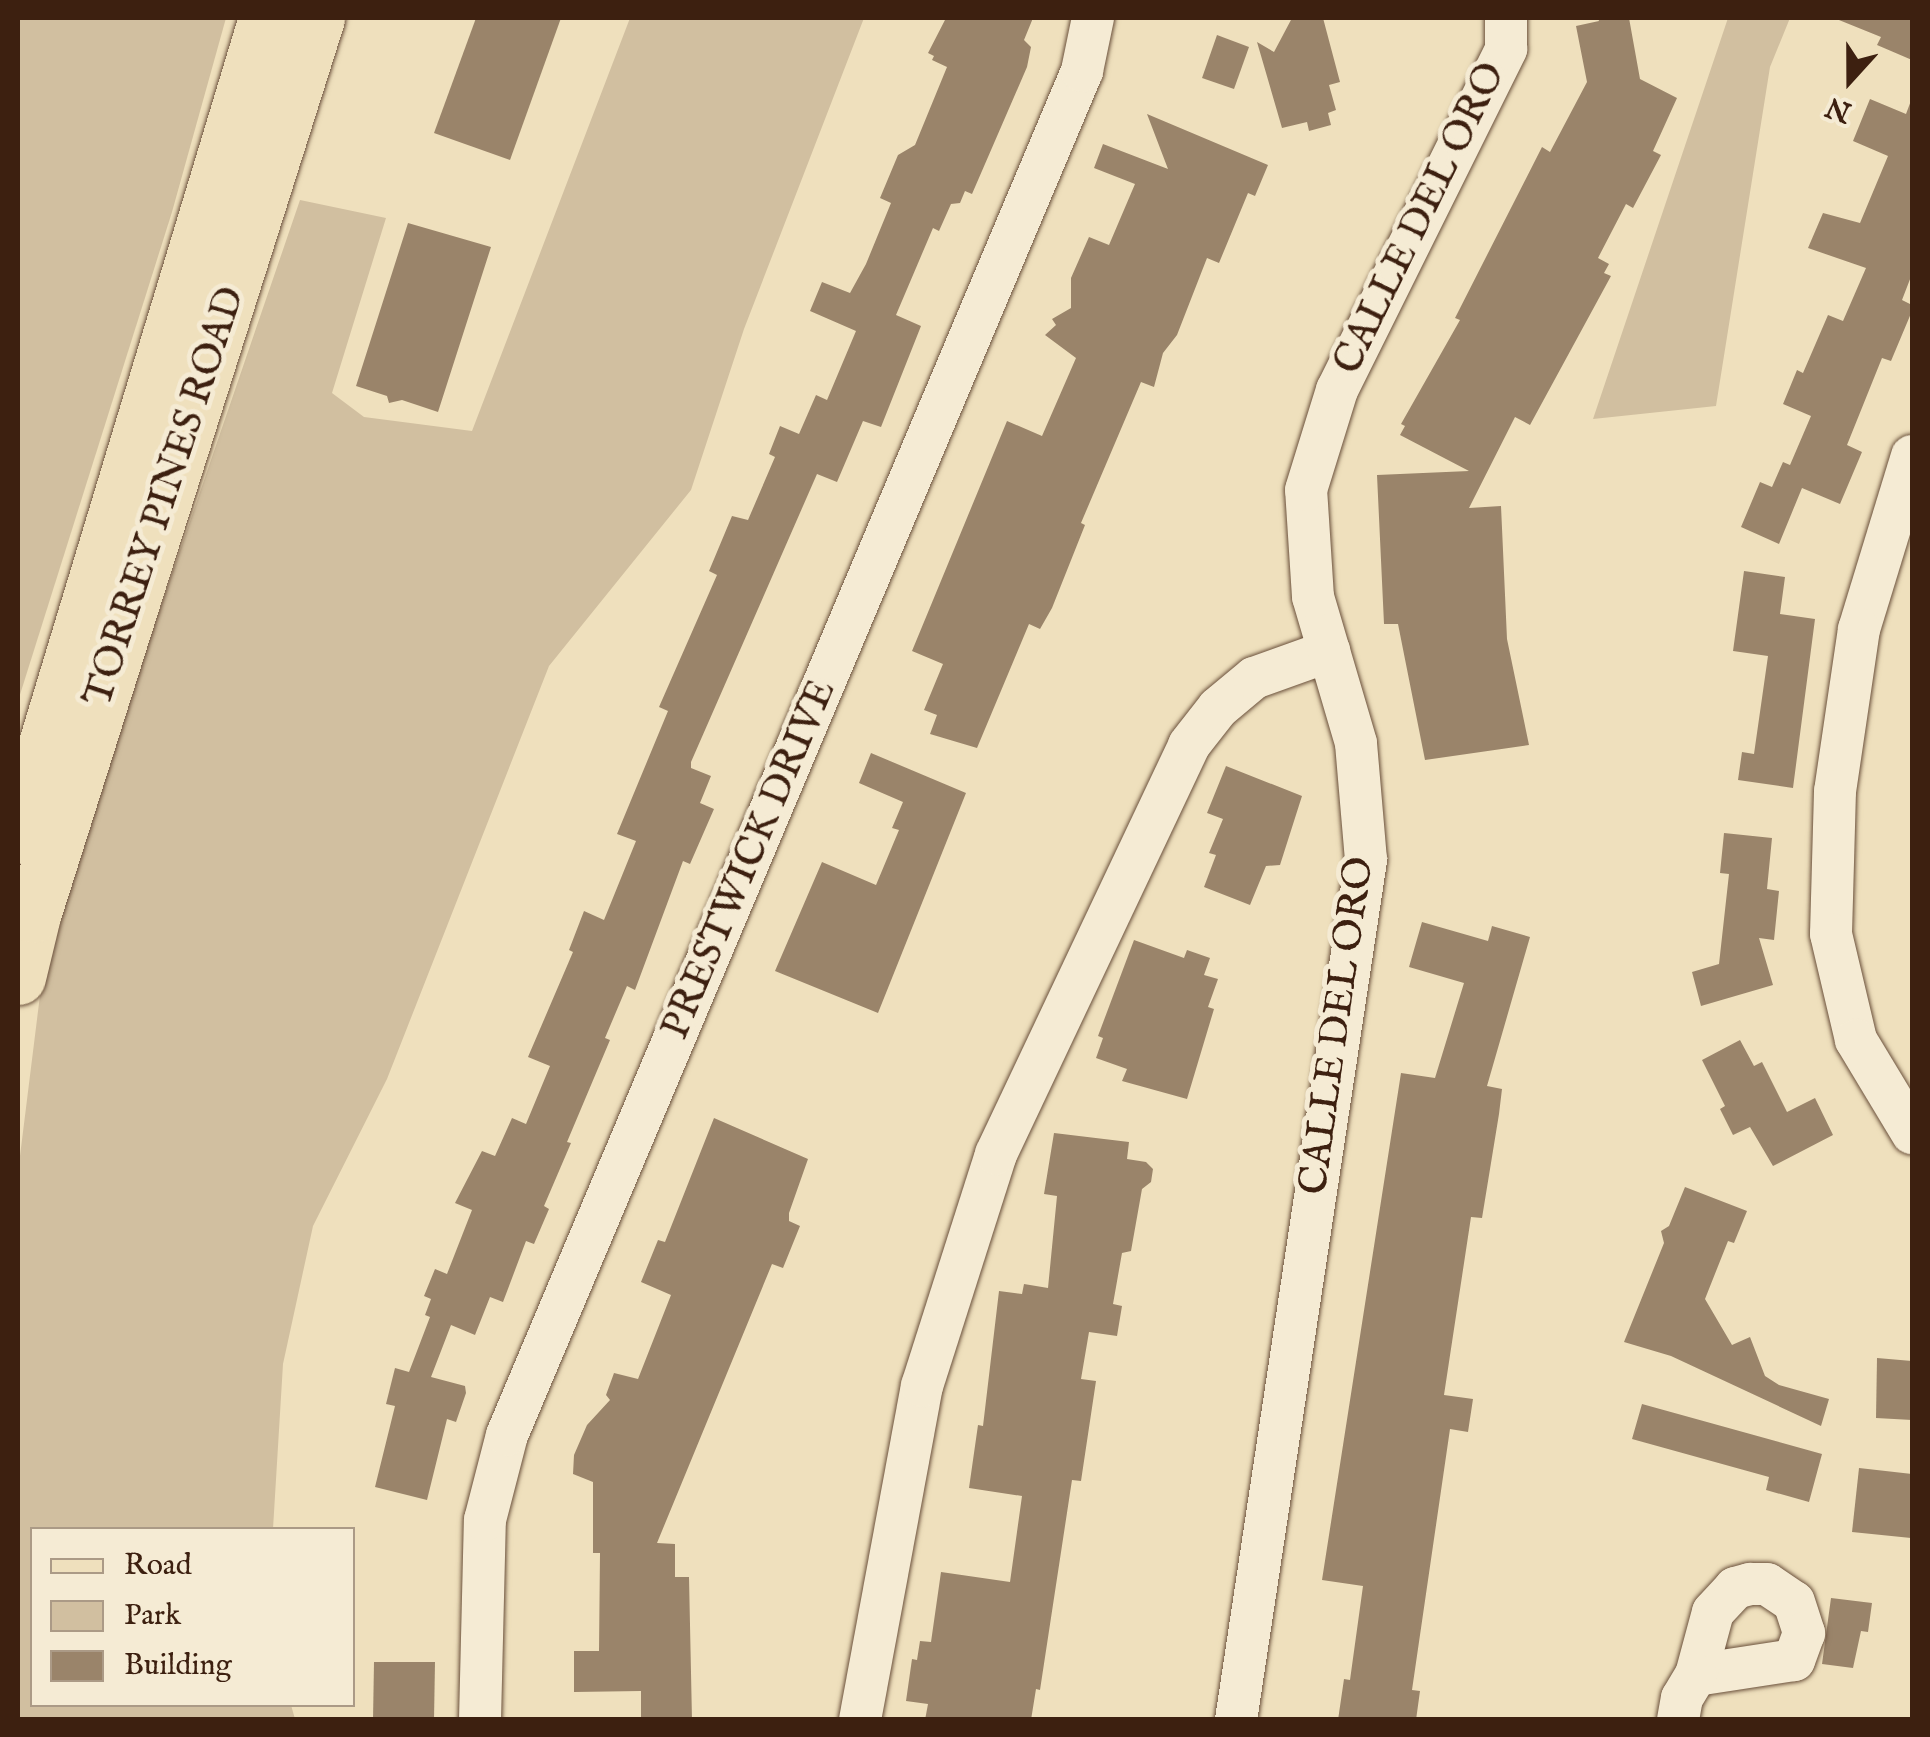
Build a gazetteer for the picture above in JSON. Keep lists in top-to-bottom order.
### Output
{
  "streets": {
    "main road": ["TORREY PINES ROAD"],
    "street": ["CALLE DEL ORO", "PRESTWICK DRIVE"]
  },
  "legend": ["Road", "Park", "Building"],
  "north": "bottom"
}
